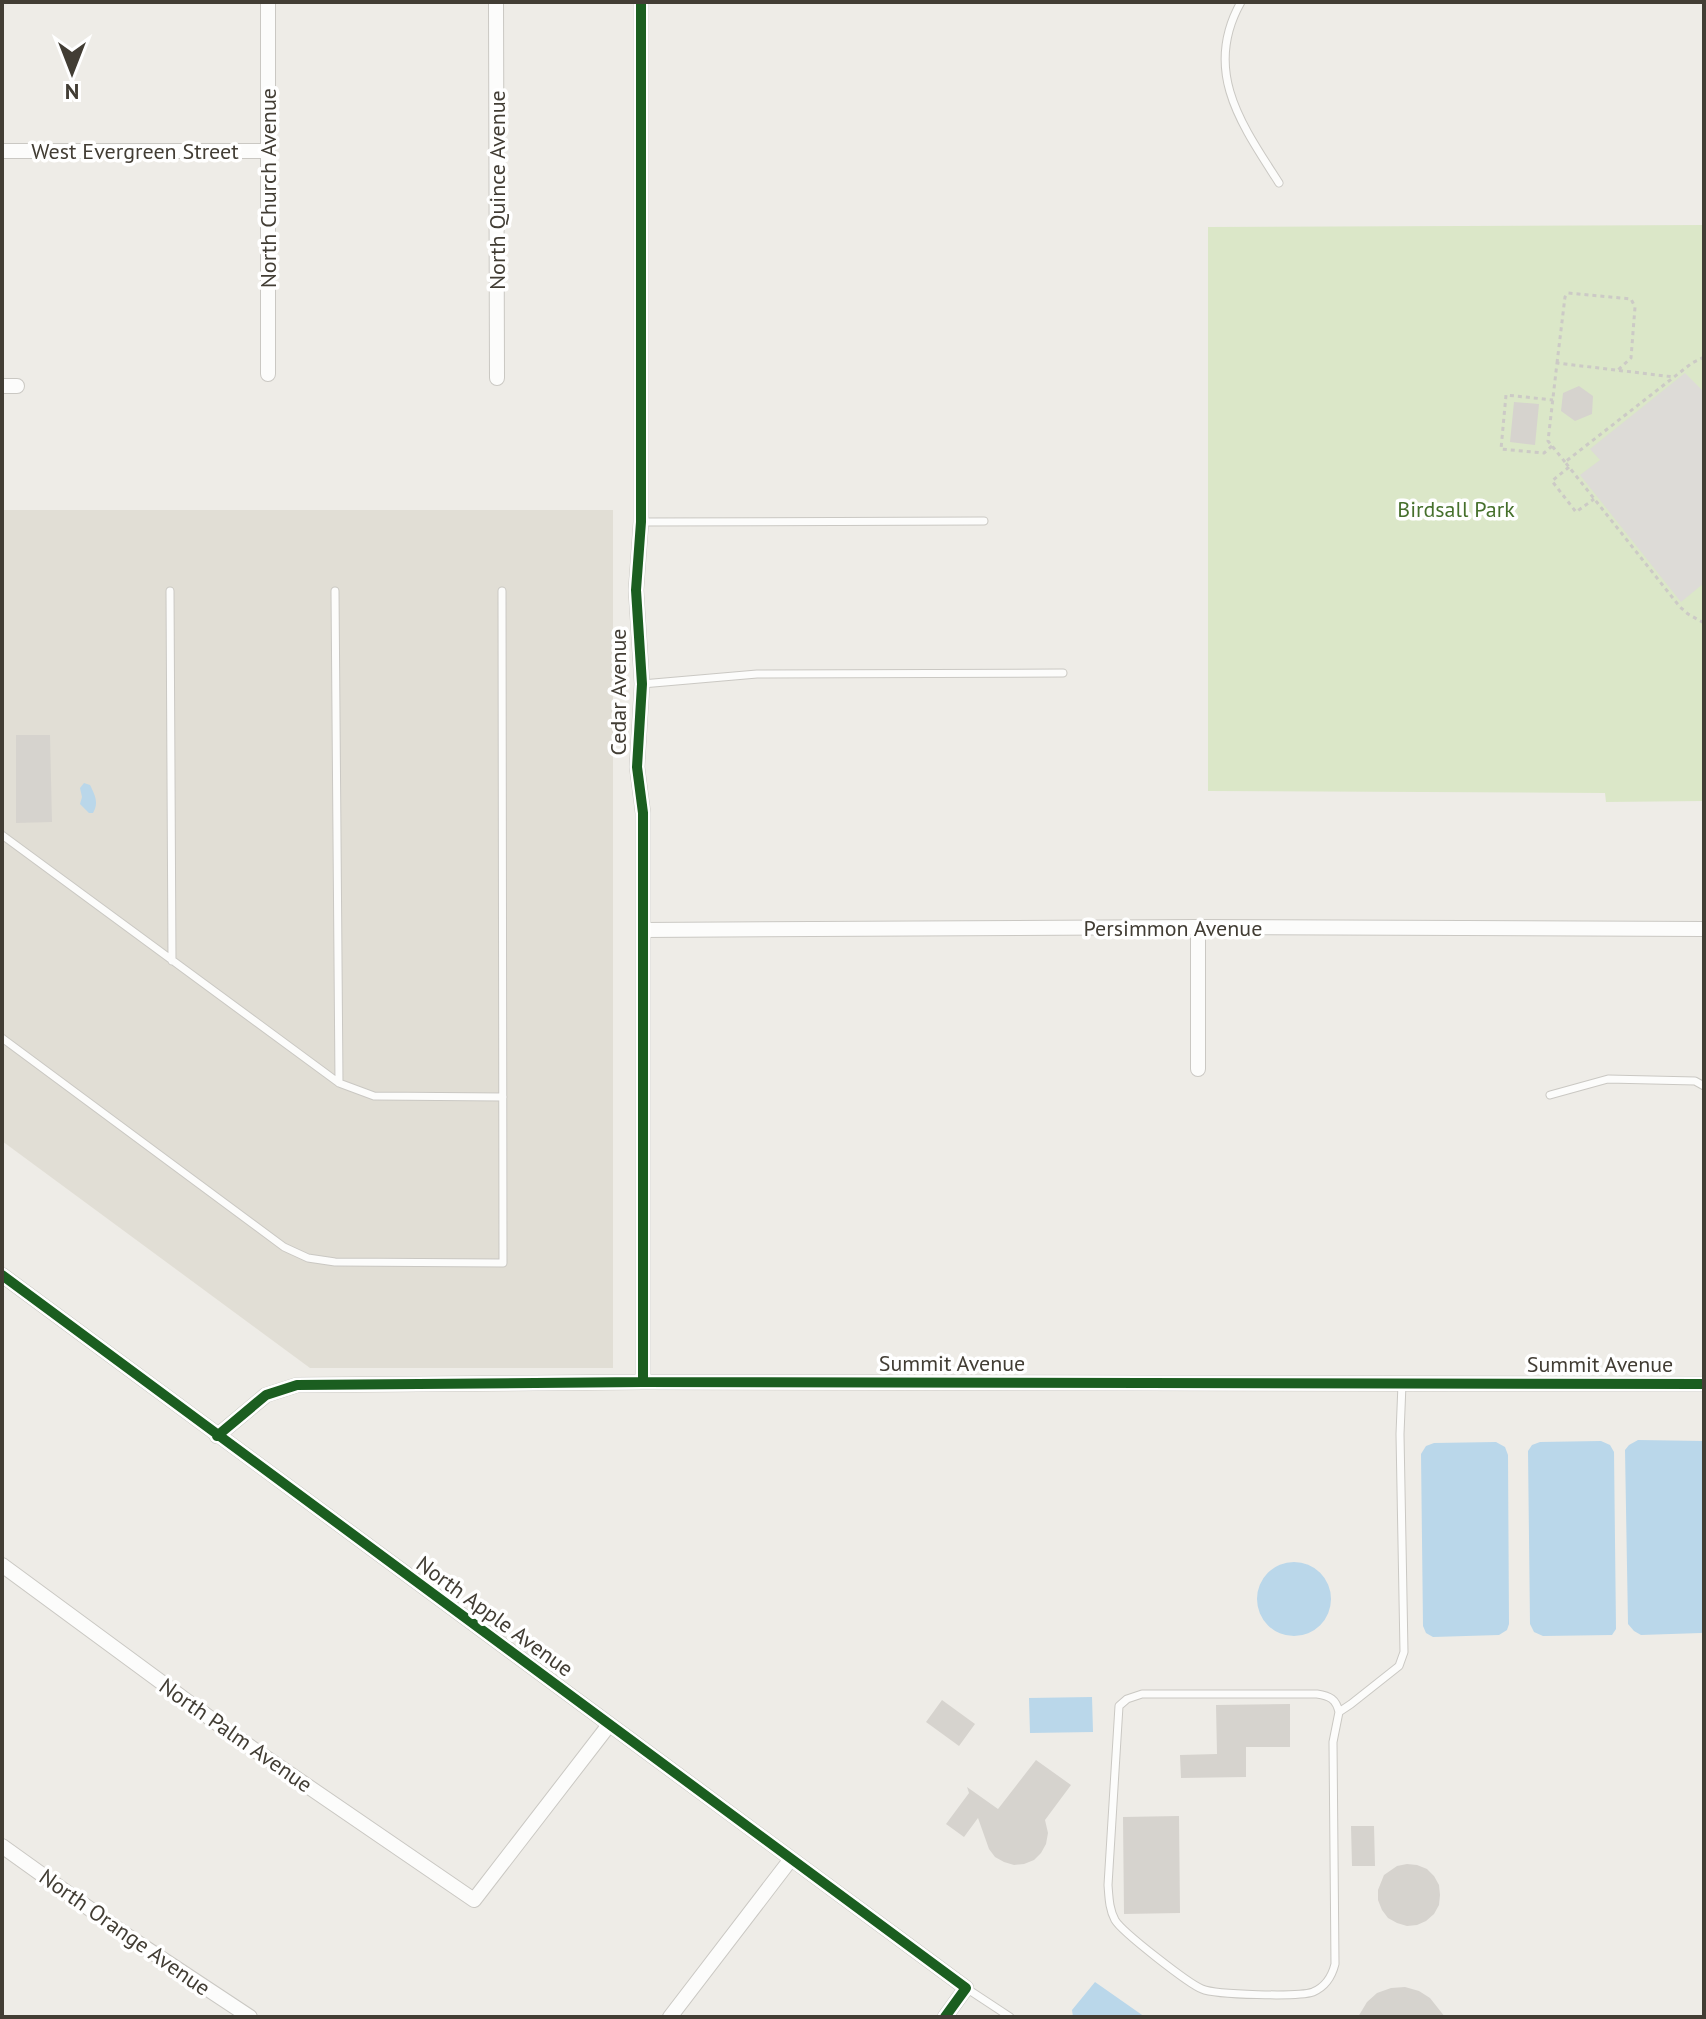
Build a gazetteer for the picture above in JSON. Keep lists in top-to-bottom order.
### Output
{
  "streets": {
    "street": [
      "West Evergreen Street",
      "North Church Avenue",
      "North Quince Avenue",
      "Cedar Avenue",
      "Persimmon Avenue",
      "Summit Avenue",
      "North Apple Avenue",
      "North Palm Avenue",
      "North Orange Avenue"
    ]
  },
  "crossings": [
    ["West Evergreen Street", "North Church Avenue"],
    ["Cedar Avenue", "Persimmon Avenue"],
    ["Cedar Avenue", "Summit Avenue"],
    ["Summit Avenue", "North Apple Avenue"],
    ["North Apple Avenue", "North Palm Avenue"]
  ],
  "parks": ["Birdsall Park"],
  "north": "bottom"
}
